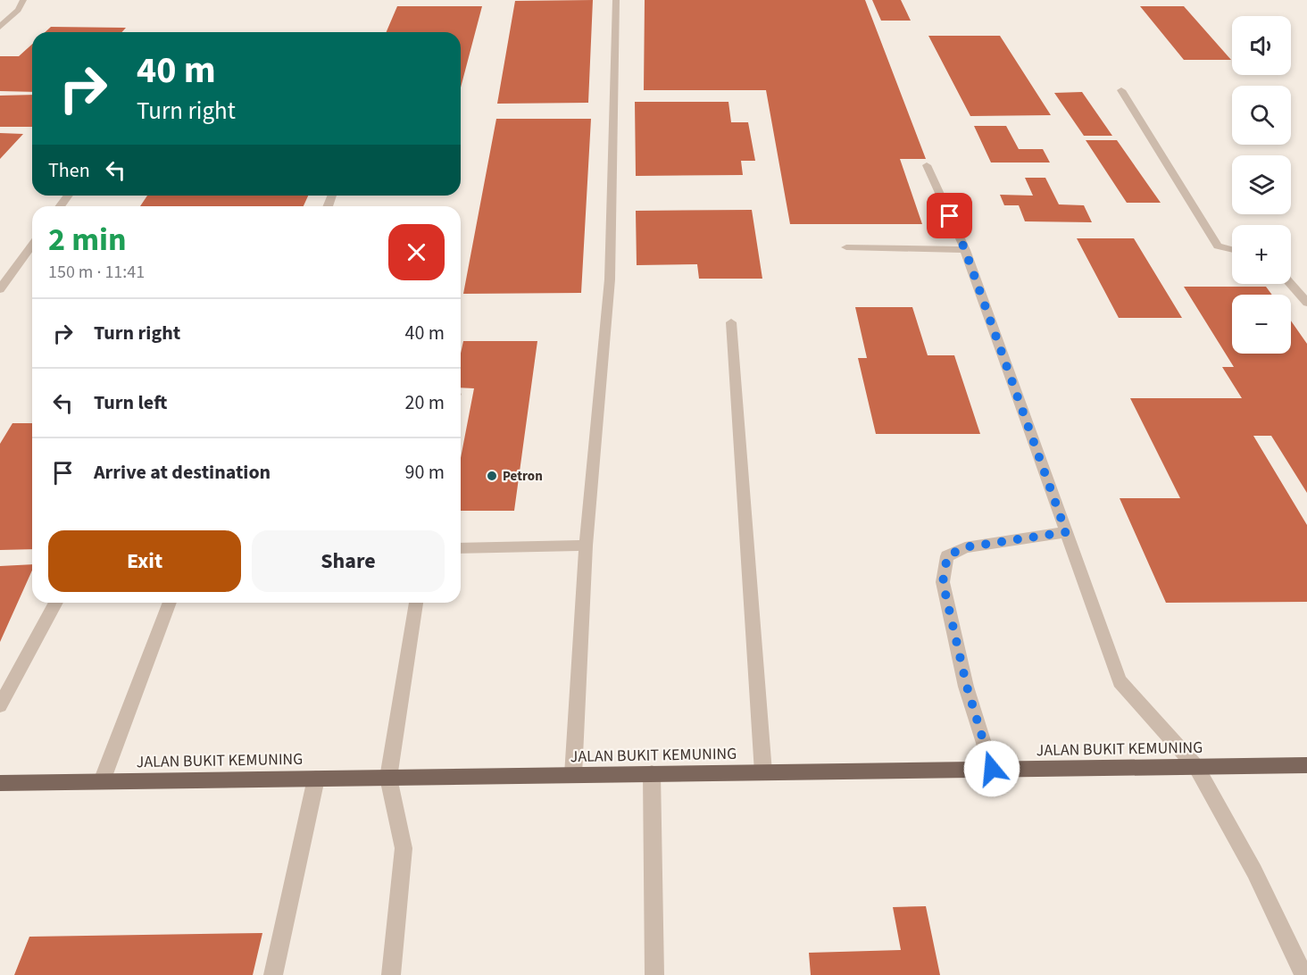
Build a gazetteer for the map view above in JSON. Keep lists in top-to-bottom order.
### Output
{
  "streets": {
    "main road": ["JALAN BUKIT KEMUNING"]
  },
  "places": ["Petron"],
  "page": {
    "map_buttons": ["+", "−"],
    "turn": ["40 m", "Turn right"],
    "then": "Then",
    "heading": ["2 min", "150 m · 11:41"],
    "list": [
      {
        "name": "Turn right",
        "value": "40 m"
      },
      {
        "name": "Turn left",
        "value": "20 m"
      },
      {
        "name": "Arrive at destination",
        "value": "90 m"
      }
    ],
    "buttons": ["Exit", "Share"]
  }
}
